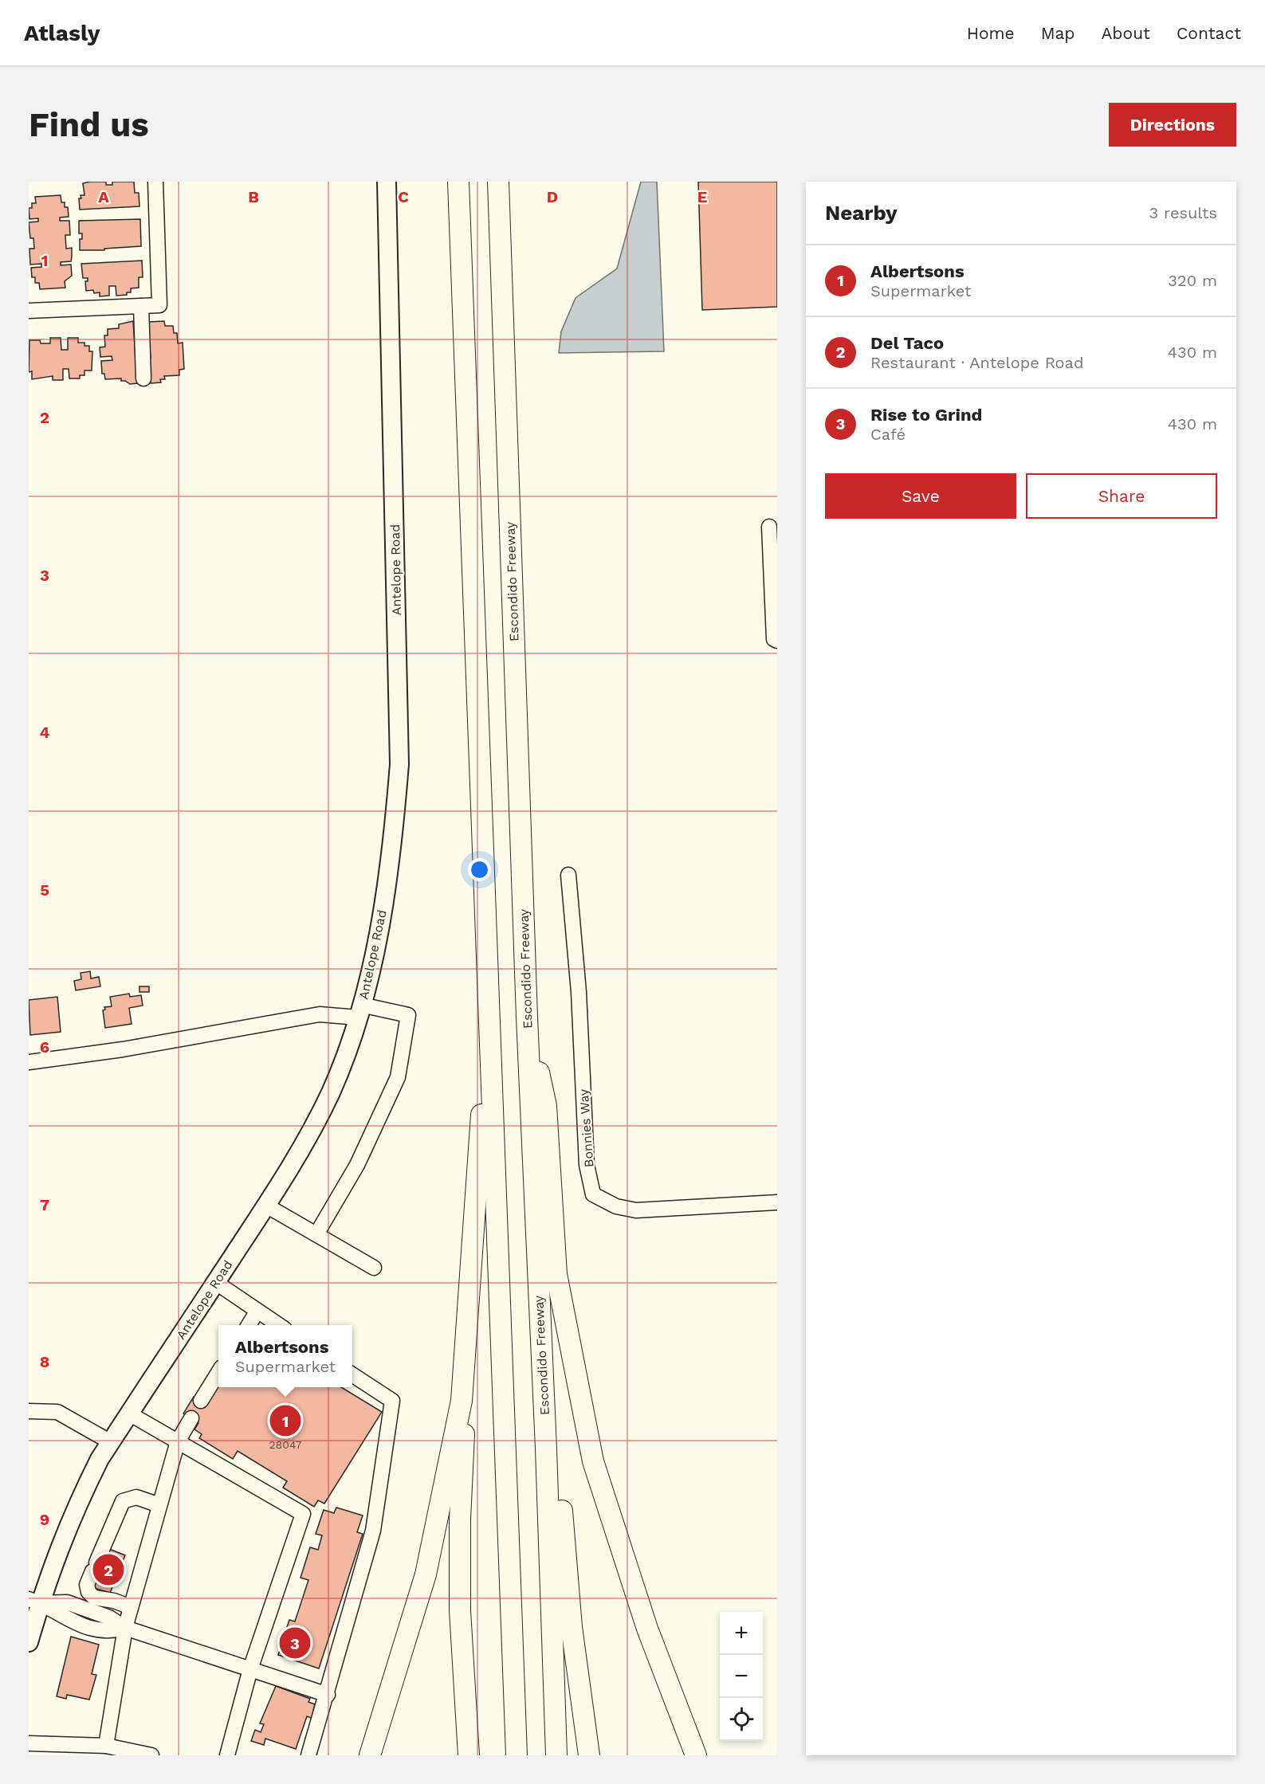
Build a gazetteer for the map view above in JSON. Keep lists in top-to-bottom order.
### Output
{
  "streets": {
    "highway": ["Escondido Freeway"],
    "main road": ["Antelope Road"],
    "street": ["Bonnies Way"]
  },
  "house_numbers": ["28047"],
  "page": {
    "header": "Atlasly",
    "nav": [
      "Home",
      "Map",
      "About",
      "Contact"
    ],
    "buttons": [
      "Directions",
      ["Save", "Share"]
    ],
    "title": "Find us",
    "heading": ["Nearby", "3 results"],
    "list": [
      {
        "mark": "1",
        "name": "Albertsons",
        "note": "Supermarket",
        "value": "320 m"
      },
      {
        "mark": "2",
        "name": "Del Taco",
        "note": "Restaurant · Antelope Road",
        "value": "430 m"
      },
      {
        "mark": "3",
        "name": "Rise to Grind",
        "note": "Café",
        "value": "430 m"
      }
    ],
    "popup": ["Albertsons", "Supermarket"],
    "pins": ["1", "2", "3"],
    "map_buttons": ["+", "−"]
  },
  "grid": {
    "columns": [
      "A",
      "B",
      "C",
      "D",
      "E"
    ],
    "rows": [
      "1",
      "2",
      "3",
      "4",
      "5",
      "6",
      "7",
      "8",
      "9"
    ]
  }
}
